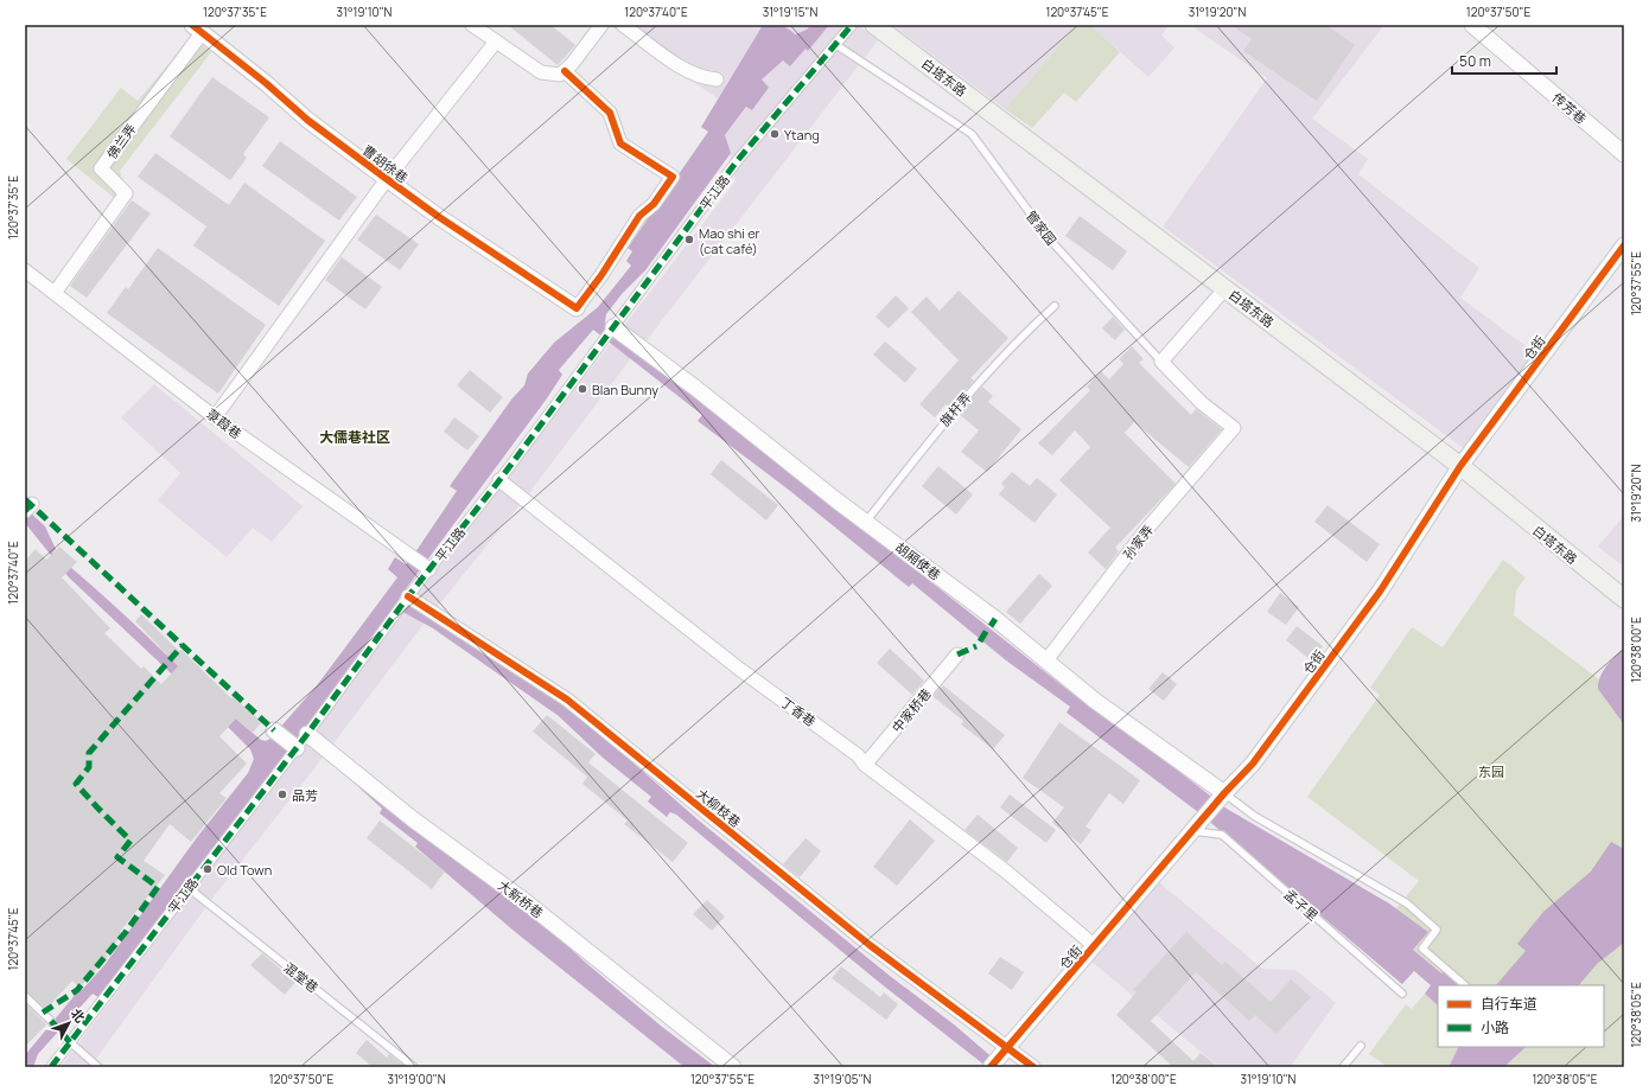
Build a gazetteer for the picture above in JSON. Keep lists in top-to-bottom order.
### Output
{
  "streets": {
    "main road": ["白塔东路"],
    "street": [
      "传芳巷",
      "佛兰弄",
      "曹胡徐巷",
      "平江路",
      "管家园",
      "仓街",
      "菉葭巷",
      "孙家弄",
      "胡厢使巷",
      "中家桥巷",
      "丁香巷",
      "大柳枝巷",
      "大新桥巷"
    ],
    "lane": ["旗杆弄", "孟子里", "混堂巷"]
  },
  "crossings": [
    ["白塔东路", "仓街"],
    ["佛兰弄", "曹胡徐巷"],
    ["佛兰弄", "菉葭巷"],
    ["平江路", "管家园"],
    ["平江路", "菉葭巷"],
    ["平江路", "胡厢使巷"],
    ["平江路", "丁香巷"],
    ["平江路", "大柳枝巷"],
    ["平江路", "大新桥巷"],
    ["平江路", "混堂巷"],
    ["管家园", "孙家弄"],
    ["仓街", "胡厢使巷"],
    ["仓街", "丁香巷"],
    ["仓街", "大柳枝巷"],
    ["仓街", "孟子里"],
    ["旗杆弄", "胡厢使巷"],
    ["孙家弄", "胡厢使巷"],
    ["中家桥巷", "丁香巷"]
  ],
  "districts": ["大儒巷社区"],
  "parks": ["东园"],
  "places": [
    "Ytang",
    "Mao shi er (cat café)",
    "Blan Bunny",
    "品芳",
    "Old Town"
  ],
  "legend": ["自行车道", "小路"],
  "scale_bar": "50 m",
  "north": "top right",
  "coordinates": [
    "120°37'35\"E",
    "31°19'10\"N",
    "120°37'40\"E",
    "31°19'15\"N",
    "120°37'45\"E",
    "31°19'20\"N",
    "120°37'50\"E",
    "120°37'55\"E",
    "120°38'00\"E",
    "120°38'05\"E",
    "31°19'00\"N",
    "31°19'05\"N"
  ]
}
